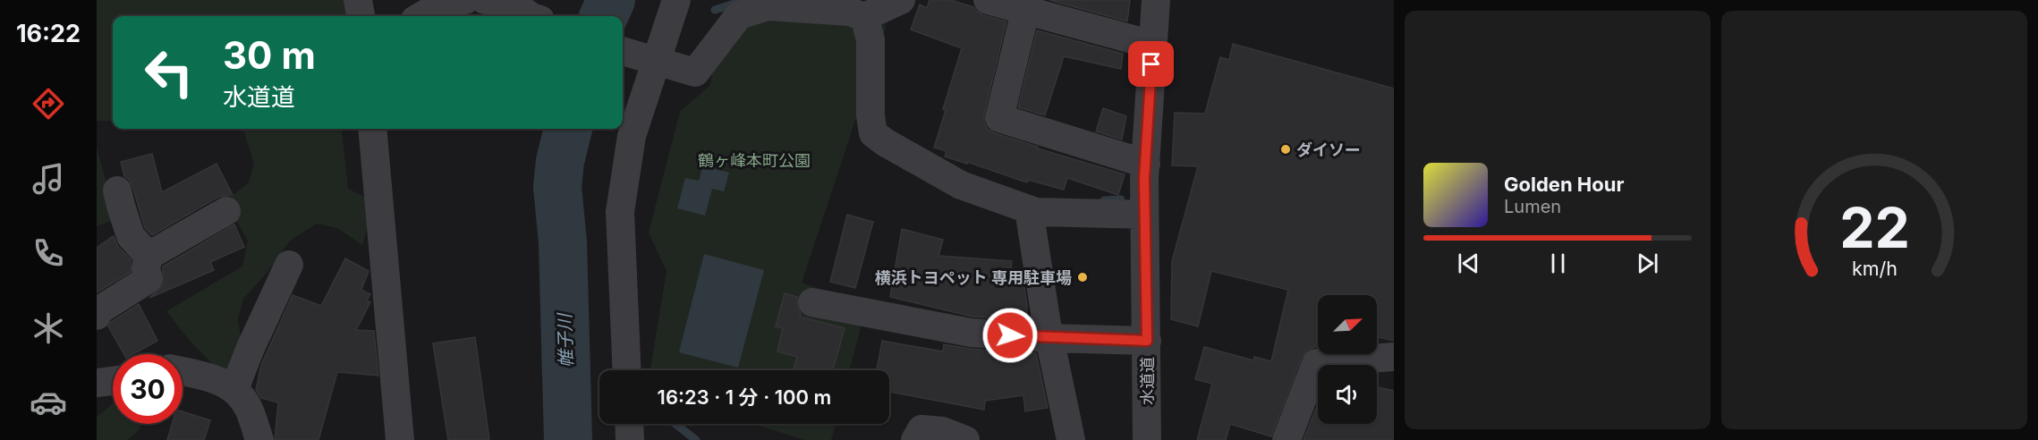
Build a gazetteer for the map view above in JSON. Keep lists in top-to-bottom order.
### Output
{
  "streets": {
    "street": ["水道道"]
  },
  "water": ["帷子川"],
  "parks": ["鶴ヶ峰本町公園"],
  "places": ["ダイソー", "横浜トヨペット 専用駐車場"],
  "north": "top right",
  "page": {
    "tabs": "16:22",
    "turn": ["30 m", "水道道"],
    "song": ["Golden Hour", "Lumen"],
    "limit": "30",
    "trip": "16:23 · 1 分 · 100 m",
    "gauge": ["22", "km/h"]
  }
}
